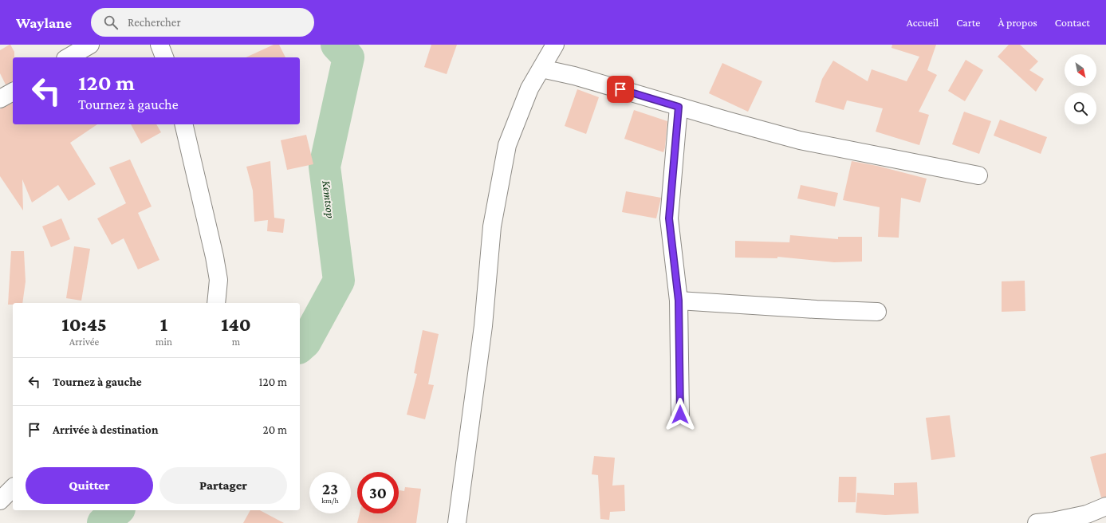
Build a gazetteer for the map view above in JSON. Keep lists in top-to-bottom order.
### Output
{
  "water": ["Kemtsop"],
  "north": "bottom right",
  "page": {
    "header": "Waylane",
    "search": "Rechercher",
    "nav": [
      "Accueil",
      "Carte",
      "À propos",
      "Contact"
    ],
    "turn": ["120 m", "Tournez à gauche"],
    "eta": [
      "10:45",
      "Arrivée",
      "1",
      "min",
      "140",
      "m"
    ],
    "list": [
      {
        "name": "Tournez à gauche",
        "value": "120 m"
      },
      {
        "name": "Arrivée à destination",
        "value": "20 m"
      }
    ],
    "buttons": ["Quitter", "Partager"],
    "speed": "23 km/h",
    "limit": "30"
  }
}
